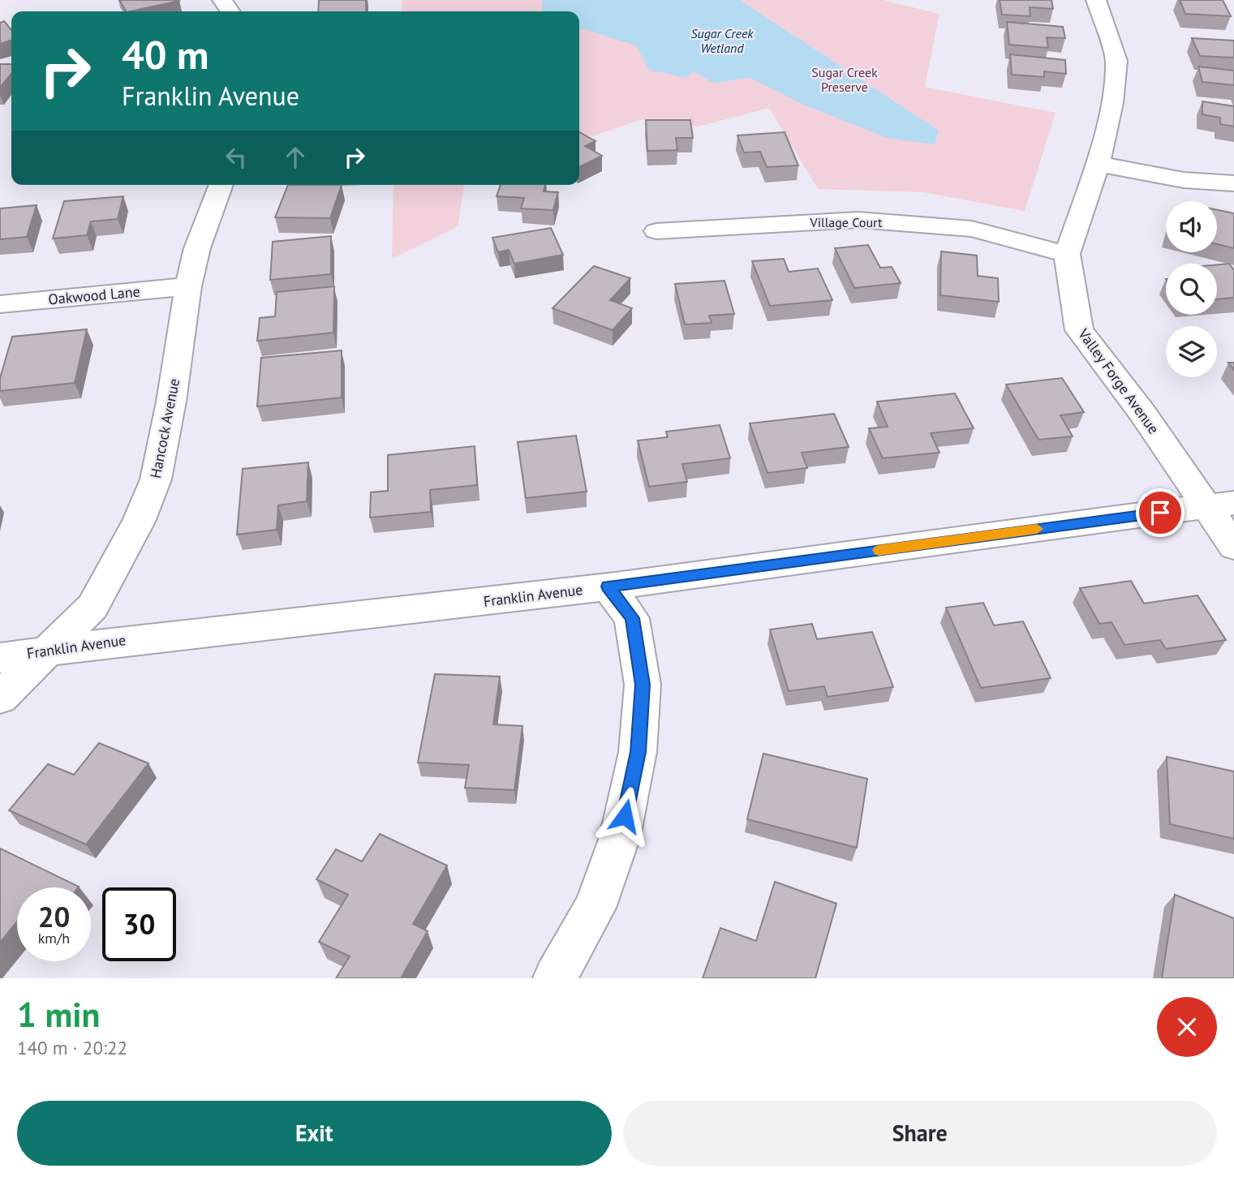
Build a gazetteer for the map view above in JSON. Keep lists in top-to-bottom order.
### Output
{
  "streets": {
    "street": [
      "Village Court",
      "Oakwood Lane",
      "Valley Forge Avenue",
      "Hancock Avenue",
      "Franklin Avenue"
    ]
  },
  "crossings": [
    ["Village Court", "Valley Forge Avenue"],
    ["Oakwood Lane", "Hancock Avenue"],
    ["Valley Forge Avenue", "Franklin Avenue"],
    ["Hancock Avenue", "Franklin Avenue"]
  ],
  "water": ["Sugar Creek Wetland"],
  "parks": ["Sugar Creek Preserve"],
  "page": {
    "turn": ["40 m", "Franklin Avenue"],
    "speed": "20 km/h",
    "limit": "30",
    "heading": ["1 min", "140 m · 20:22"],
    "buttons": ["Exit", "Share"]
  }
}
